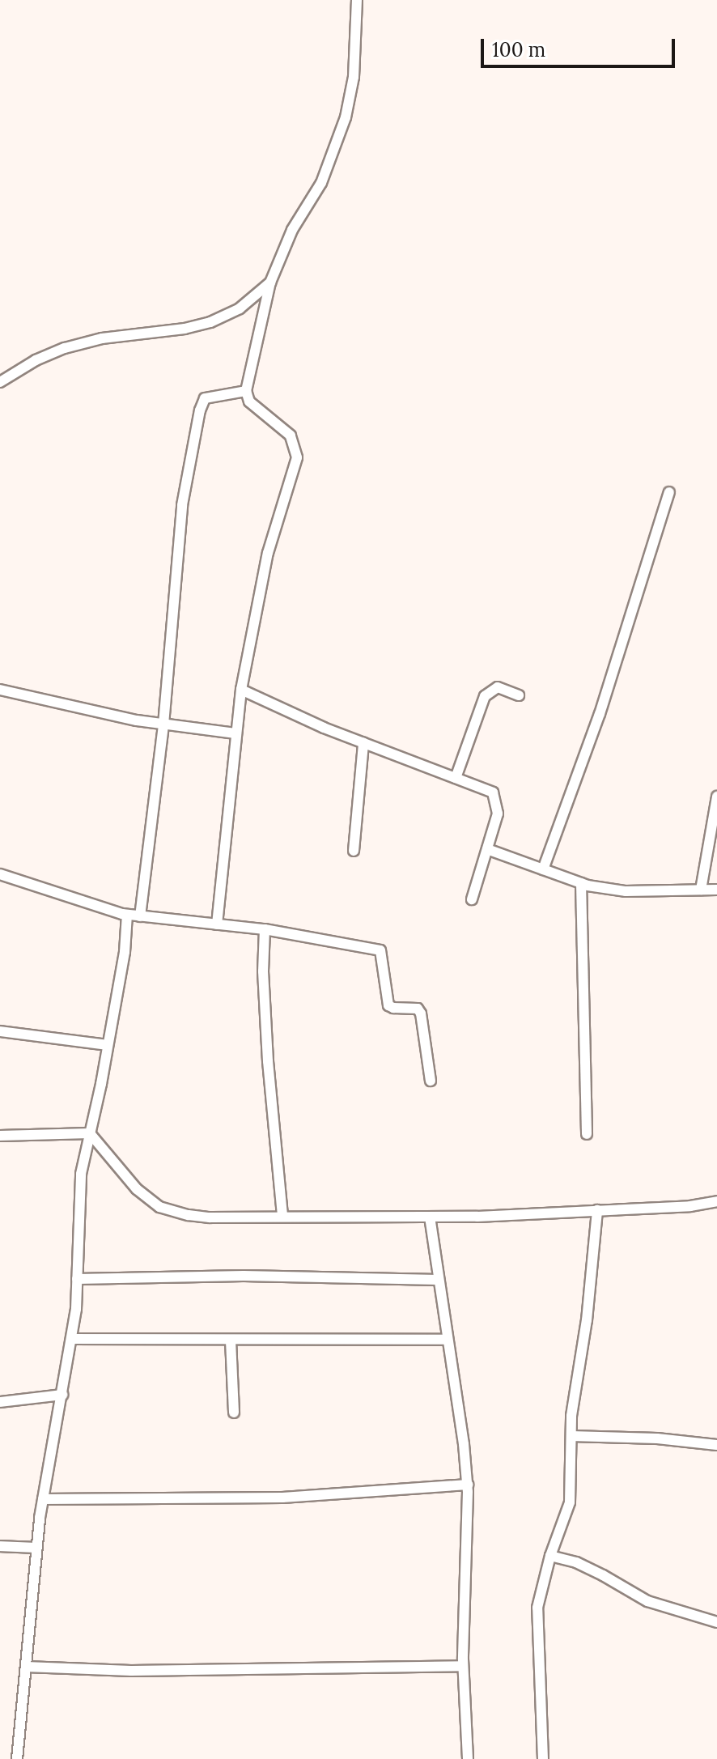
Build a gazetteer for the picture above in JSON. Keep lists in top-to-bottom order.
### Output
{
  "scale_bar": "100 m"
}
